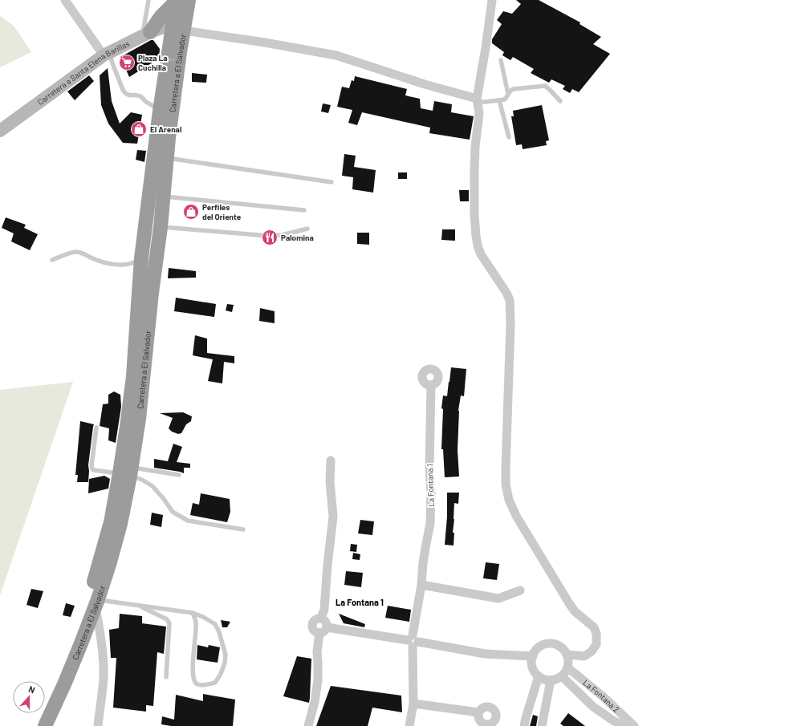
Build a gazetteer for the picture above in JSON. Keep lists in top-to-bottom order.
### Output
{
  "streets": {
    "highway": ["Carretera a El Salvador"],
    "main road": ["Carretera a Santa Elena Barillas"],
    "street": ["La Fontana 1", "La Fontana 2"]
  },
  "districts": ["La Fontana 1"],
  "places": {
    "supermarket": ["Plaza La Cuchilla"],
    "shop": ["El Arenal", "Perfiles del Oriente"],
    "restaurant": ["Palomina"]
  },
  "north": "top"
}
